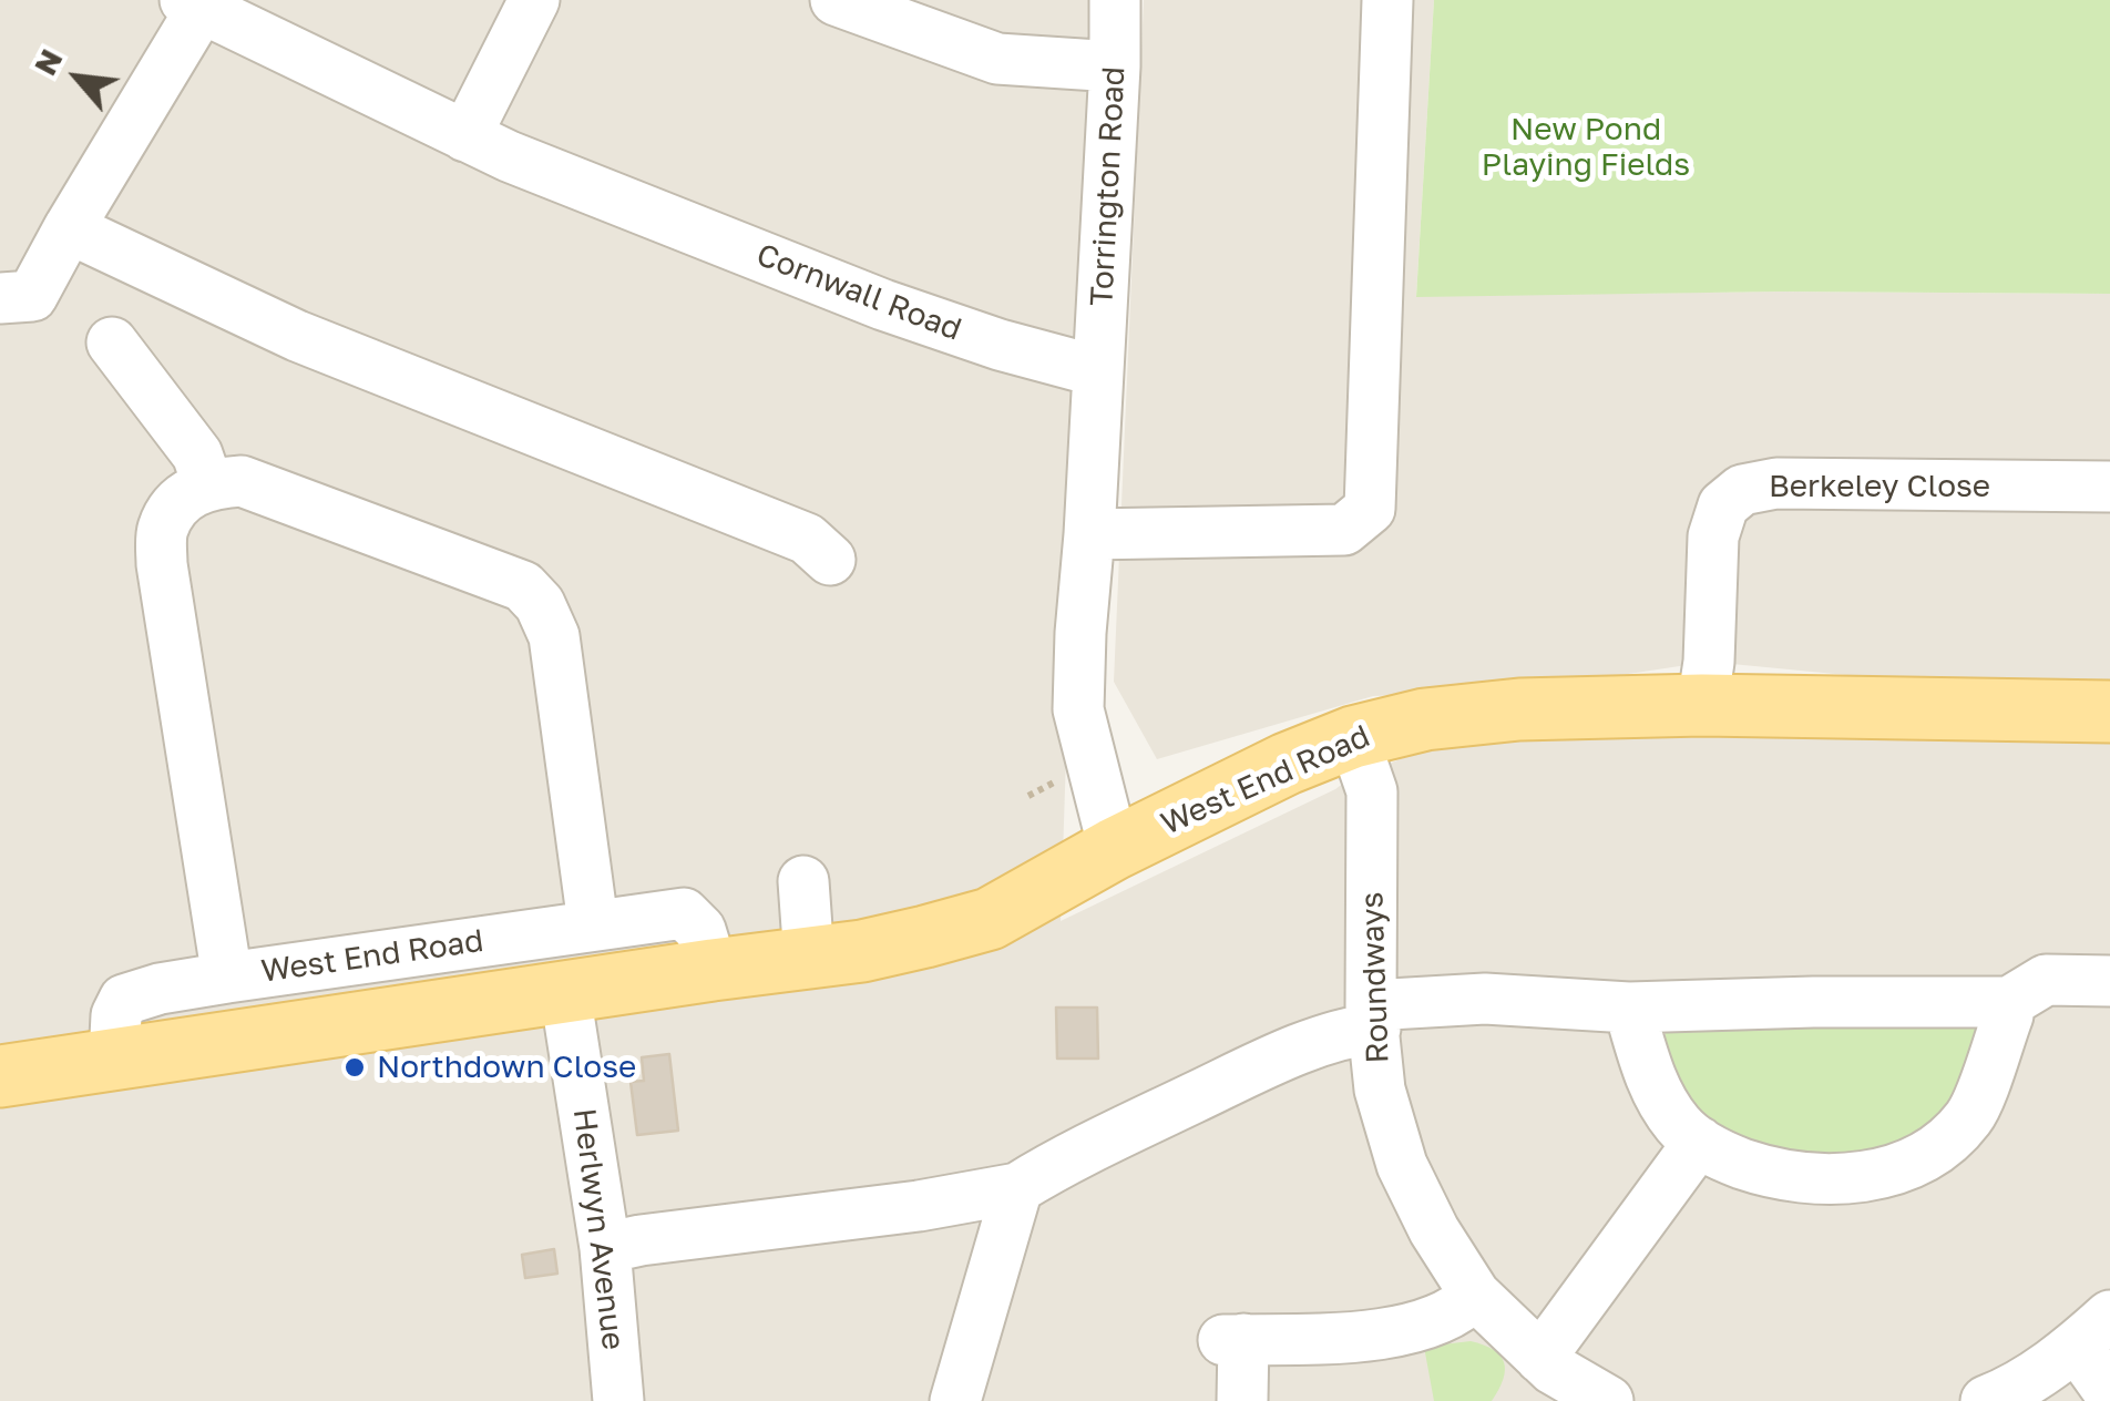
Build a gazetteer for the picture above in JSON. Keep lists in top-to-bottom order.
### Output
{
  "streets": {
    "main road": ["West End Road"],
    "street": [
      "Torrington Road",
      "Cornwall Road",
      "Berkeley Close",
      "Roundways",
      "Herlwyn Avenue"
    ]
  },
  "crossings": [
    ["Torrington Road", "Cornwall Road"],
    ["Berkeley Close", "West End Road"],
    ["West End Road", "Roundways"],
    ["West End Road", "Herlwyn Avenue"]
  ],
  "parks": ["New Pond Playing Fields"],
  "places": ["Northdown Close"],
  "north": "top left"
}
